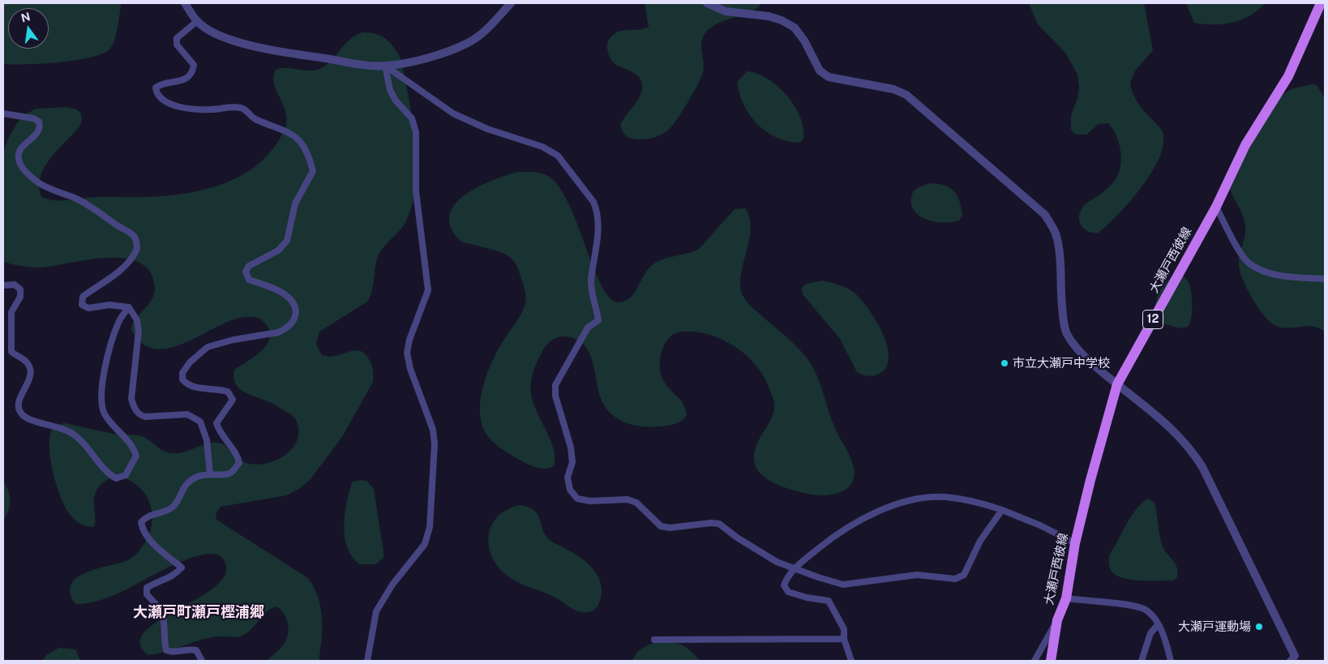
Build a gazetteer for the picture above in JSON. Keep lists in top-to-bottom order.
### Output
{
  "streets": {
    "main road": ["大瀬戸西彼線", "12"]
  },
  "districts": ["大瀬戸町瀬戸樫浦郷"],
  "places": ["市立大瀬戸中学校", "大瀬戸運動場"],
  "north": "top"
}
